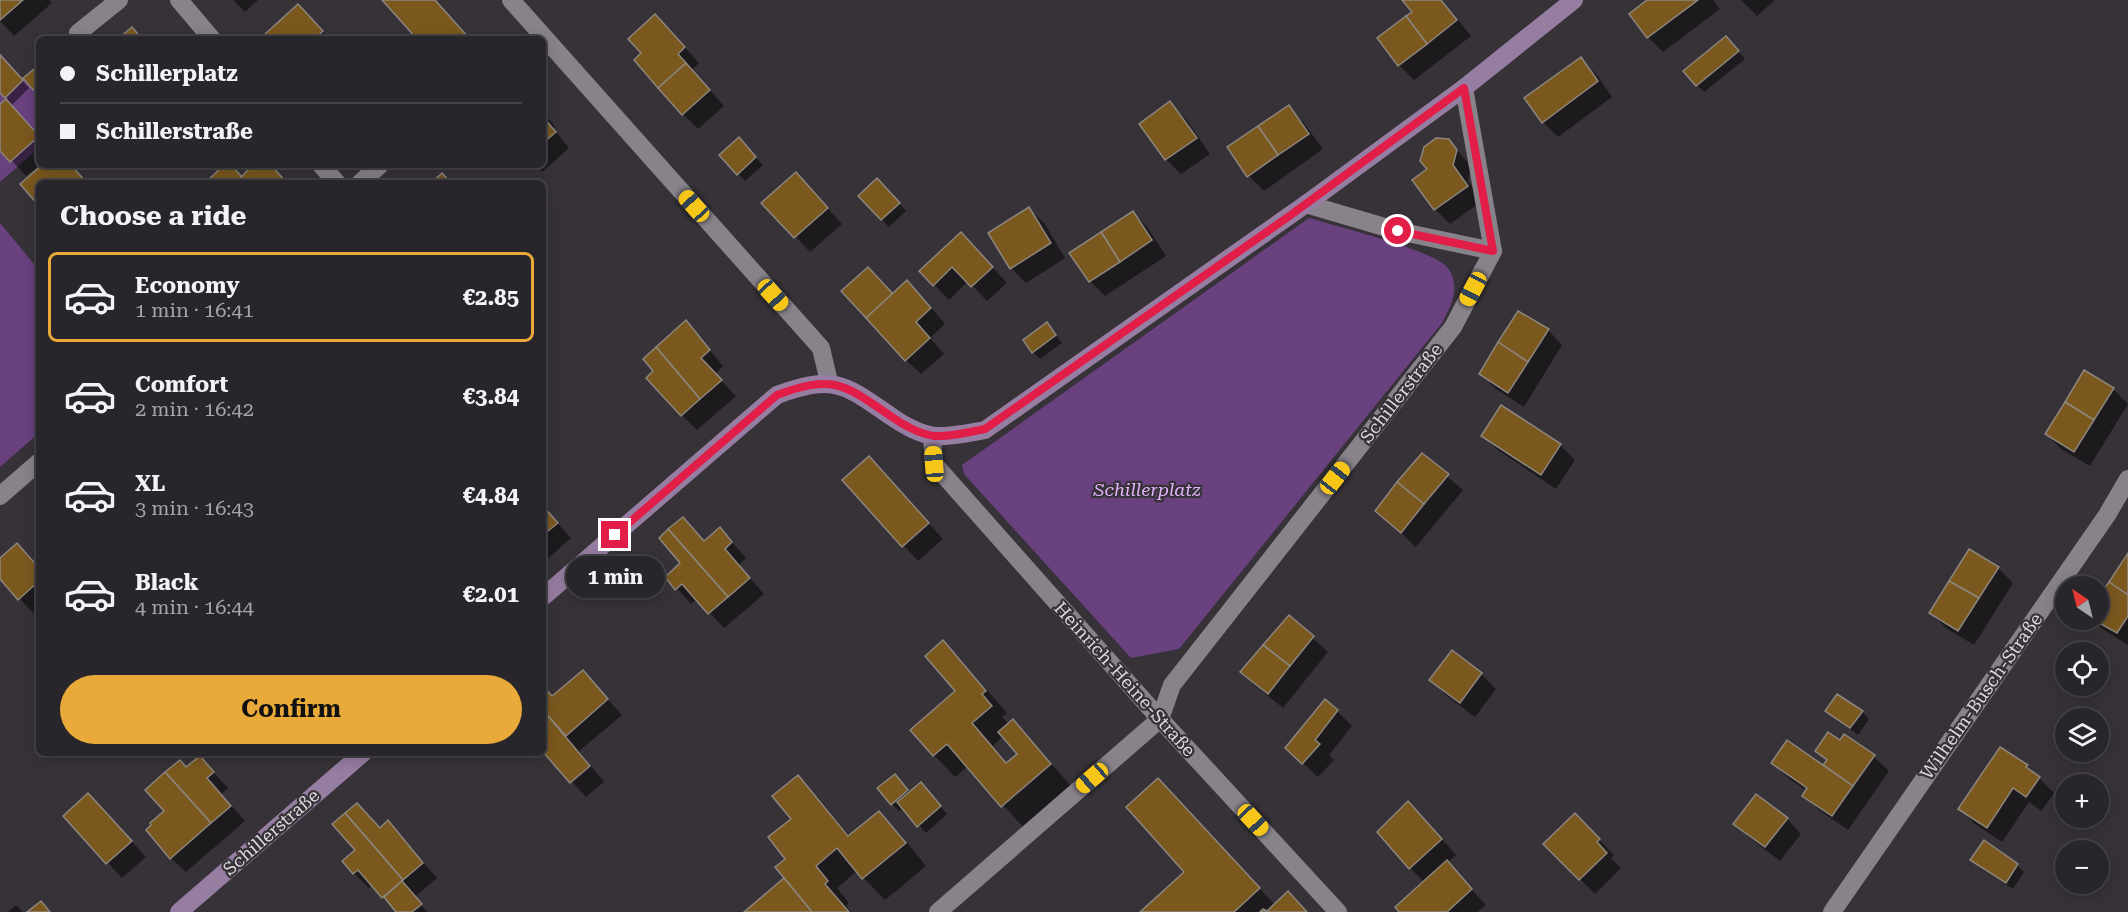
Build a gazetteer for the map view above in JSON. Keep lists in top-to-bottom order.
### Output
{
  "streets": {
    "street": ["Schillerstraße", "Heinrich-Heine-Straße", "Wilhelm-Busch-Straße"]
  },
  "crossings": [
    ["Schillerstraße", "Heinrich-Heine-Straße"]
  ],
  "parks": ["Schillerplatz"],
  "north": "top left",
  "page": {
    "banner": ["Schillerplatz", "Schillerstraße"],
    "heading": "Choose a ride",
    "list": [
      {
        "name": "Economy",
        "note": "1 min · 16:41",
        "value": "€2.85"
      },
      {
        "name": "Comfort",
        "note": "2 min · 16:42",
        "value": "€3.84"
      },
      {
        "name": "XL",
        "note": "3 min · 16:43",
        "value": "€4.84"
      },
      {
        "name": "Black",
        "note": "4 min · 16:44",
        "value": "€2.01"
      }
    ],
    "bubble": "1 min",
    "map_buttons": ["+", "−"],
    "buttons": "Confirm"
  }
}
